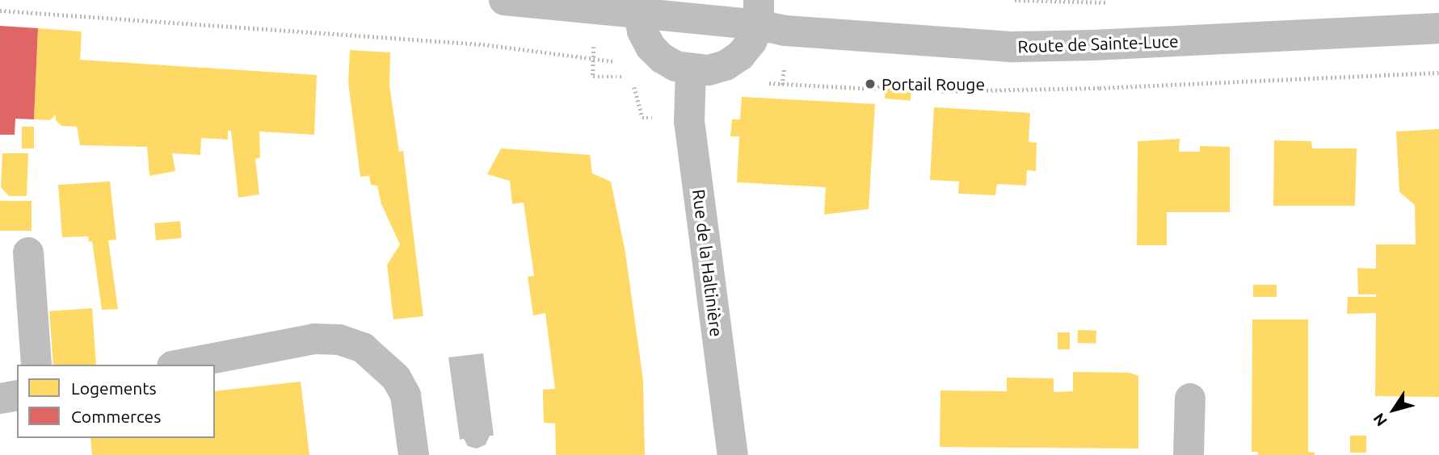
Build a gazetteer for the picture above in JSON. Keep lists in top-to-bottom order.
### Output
{
  "streets": {
    "street": ["Route de Sainte-Luce", "Rue de la Haltinière"]
  },
  "places": ["Portail Rouge"],
  "legend": ["Logements", "Commerces"],
  "north": "bottom left"
}
